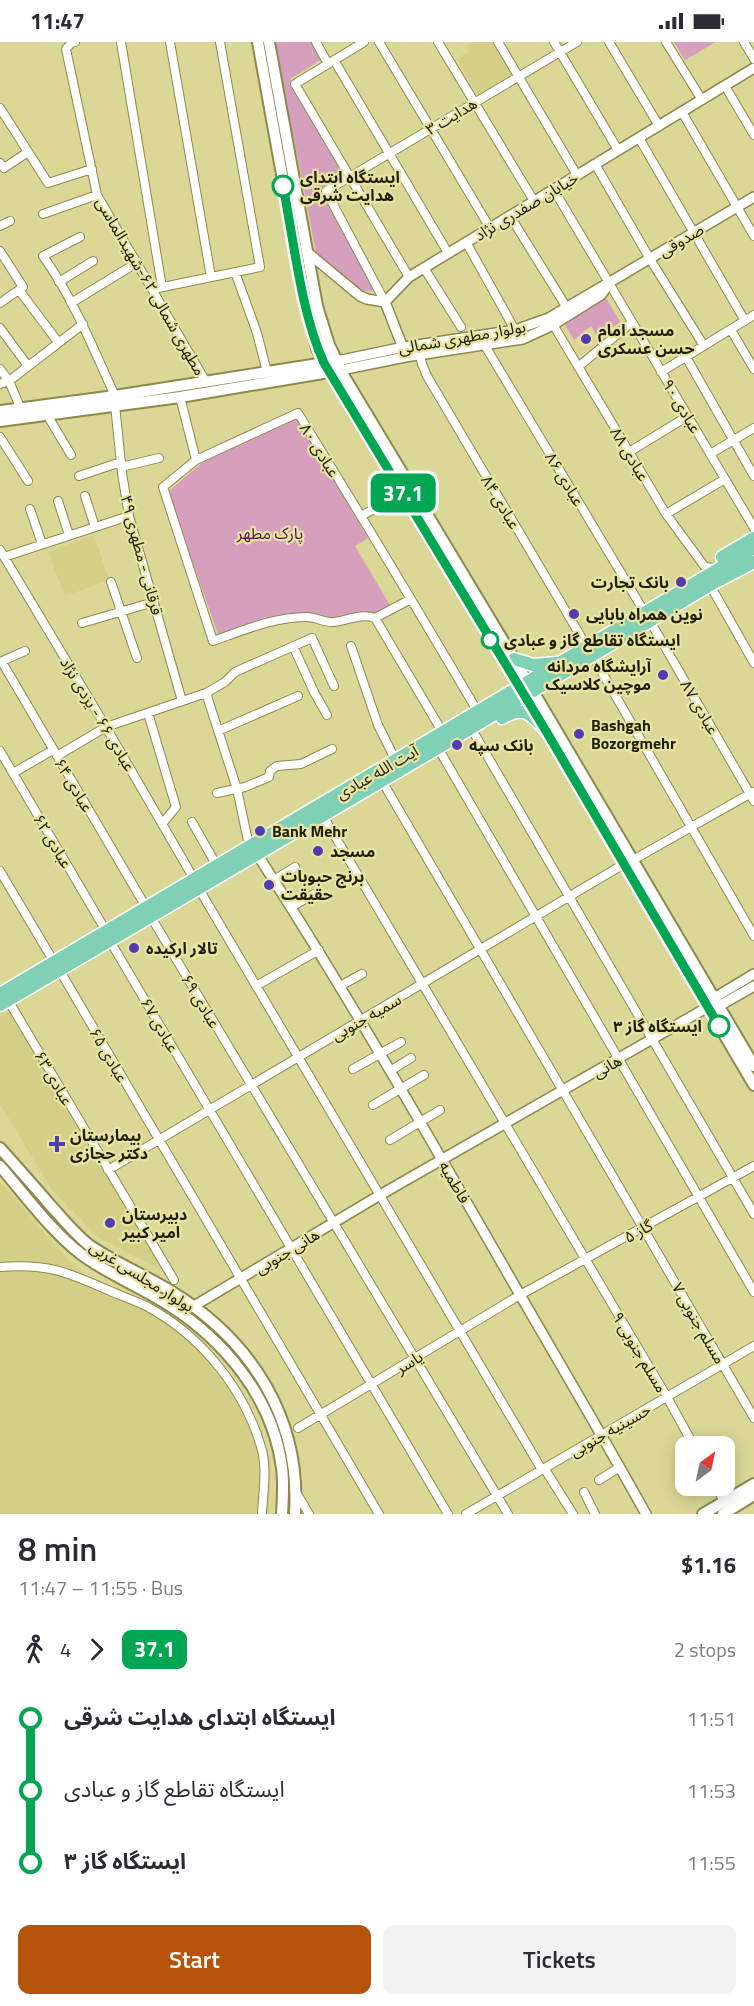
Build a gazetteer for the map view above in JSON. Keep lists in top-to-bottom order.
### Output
{
  "streets": {
    "main road": ["بولوار مطهری شمالی", "آیت الله عبادی", "بولوار مجلسی غربی"],
    "street": [
      "هدایت ۳",
      "خیابان صفدری نژاد",
      "صدوقی",
      "مطهری شمالی ۶۲-شهیدالماسی",
      "عبادی ۹۰",
      "عبادی ۸۰",
      "عبادی ۸۸",
      "عبادی ۸۶",
      "عبادی ۸۴",
      "قرقانی - مطهری ۴۹",
      "عبادی ۸۷",
      "عبادی ۶۶ - یزدی نژاد",
      "عبادی ۶۴",
      "عبادی ۶۲",
      "عبادی ۶۹",
      "سمیه جنوبی",
      "عبادی ۶۷",
      "عبادی ۶۵",
      "هانی",
      "عبادی ۶۳",
      "فاطمیه",
      "گاز ۵",
      "هانی جنوبی",
      "مسلم جنوبی ۷",
      "مسلم جنوبی ۹",
      "یاسر",
      "حسینیه جنوبی"
    ]
  },
  "crossings": [
    ["هدایت ۳", "خیابان صفدری نژاد"],
    ["خیابان صفدری نژاد", "عبادی ۹۰"],
    ["صدوقی", "بولوار مطهری شمالی"],
    ["صدوقی", "عبادی ۹۰"],
    ["مطهری شمالی ۶۲-شهیدالماسی", "بولوار مطهری شمالی"],
    ["بولوار مطهری شمالی", "عبادی ۹۰"],
    ["بولوار مطهری شمالی", "عبادی ۸۸"],
    ["بولوار مطهری شمالی", "عبادی ۸۶"],
    ["بولوار مطهری شمالی", "عبادی ۸۴"],
    ["بولوار مطهری شمالی", "قرقانی - مطهری ۴۹"],
    ["عبادی ۸۰", "آیت الله عبادی"],
    ["عبادی ۸۶", "عبادی ۸۷"],
    ["عبادی ۸۶", "آیت الله عبادی"],
    ["عبادی ۸۴", "آیت الله عبادی"],
    ["عبادی ۸۴", "سمیه جنوبی"],
    ["عبادی ۸۷", "آیت الله عبادی"],
    ["عبادی ۸۷", "سمیه جنوبی"],
    ["عبادی ۶۶ - یزدی نژاد", "آیت الله عبادی"],
    ["عبادی ۶۶ - یزدی نژاد", "سمیه جنوبی"],
    ["عبادی ۶۶ - یزدی نژاد", "هانی جنوبی"],
    ["عبادی ۶۶ - یزدی نژاد", "یاسر"],
    ["عبادی ۶۶ - یزدی نژاد", "حسینیه جنوبی"],
    ["آیت الله عبادی", "عبادی ۶۴"],
    ["آیت الله عبادی", "عبادی ۶۲"],
    ["آیت الله عبادی", "عبادی ۶۹"],
    ["آیت الله عبادی", "عبادی ۶۷"],
    ["آیت الله عبادی", "عبادی ۶۵"],
    ["آیت الله عبادی", "عبادی ۶۳"],
    ["آیت الله عبادی", "فاطمیه"],
    ["آیت الله عبادی", "مسلم جنوبی ۷"],
    ["آیت الله عبادی", "مسلم جنوبی ۹"],
    ["عبادی ۶۴", "عبادی ۶۹"],
    ["عبادی ۶۲", "عبادی ۶۷"],
    ["عبادی ۶۹", "سمیه جنوبی"],
    ["عبادی ۶۹", "هانی جنوبی"],
    ["عبادی ۶۹", "یاسر"],
    ["عبادی ۶۹", "حسینیه جنوبی"],
    ["سمیه جنوبی", "عبادی ۶۷"],
    ["سمیه جنوبی", "عبادی ۶۵"],
    ["سمیه جنوبی", "عبادی ۶۳"],
    ["سمیه جنوبی", "فاطمیه"],
    ["سمیه جنوبی", "مسلم جنوبی ۷"],
    ["سمیه جنوبی", "مسلم جنوبی ۹"],
    ["عبادی ۶۷", "هانی جنوبی"],
    ["عبادی ۶۷", "یاسر"],
    ["عبادی ۶۵", "هانی جنوبی"],
    ["عبادی ۶۵", "یاسر"],
    ["هانی", "فاطمیه"],
    ["هانی", "هانی جنوبی"],
    ["هانی", "مسلم جنوبی ۷"],
    ["هانی", "مسلم جنوبی ۹"],
    ["فاطمیه", "گاز ۵"],
    ["فاطمیه", "هانی جنوبی"],
    ["فاطمیه", "یاسر"],
    ["فاطمیه", "حسینیه جنوبی"],
    ["گاز ۵", "مسلم جنوبی ۷"],
    ["گاز ۵", "مسلم جنوبی ۹"],
    ["گاز ۵", "یاسر"],
    ["هانی جنوبی", "بولوار مجلسی غربی"],
    ["مسلم جنوبی ۷", "حسینیه جنوبی"],
    ["مسلم جنوبی ۹", "حسینیه جنوبی"]
  ],
  "parks": ["پارک مطهر"],
  "places": {
    "other": [
      "ایستگاه ابتدای هدایت شرقی",
      "مسجد امام حسن عسکری",
      "بانک تجارت",
      "نوین همراه بابایی",
      "ایستگاه تقاطع گاز و عبادی",
      "آرایشگاه مردانه موچین کلاسیک",
      "Bashgah Bozorgmehr",
      "بانک سپه",
      "Bank Mehr",
      "مسجد",
      "برنج حبوبات حقیقت",
      "تالار ارکیده",
      "ایستگاه گاز ۳",
      "دبیرستان امیر کبیر"
    ],
    "health": ["بیمارستان دکتر حجازی"]
  },
  "lines": ["bus line 37.1"],
  "north": "top right",
  "page": {
    "status": "11:47",
    "on_map": "37.1",
    "heading": ["8 min", "11:47 – 11:55 · Bus", "$1.16"],
    "legs": ["4", "37.1", "2 stops"],
    "list": [
      {
        "name": "ایستگاه ابتدای هدایت شرقی",
        "value": "11:51"
      },
      {
        "name": "ایستگاه تقاطع گاز و عبادی",
        "value": "11:53"
      },
      {
        "name": "ایستگاه گاز ۳",
        "value": "11:55"
      }
    ],
    "buttons": ["Start", "Tickets"]
  }
}
